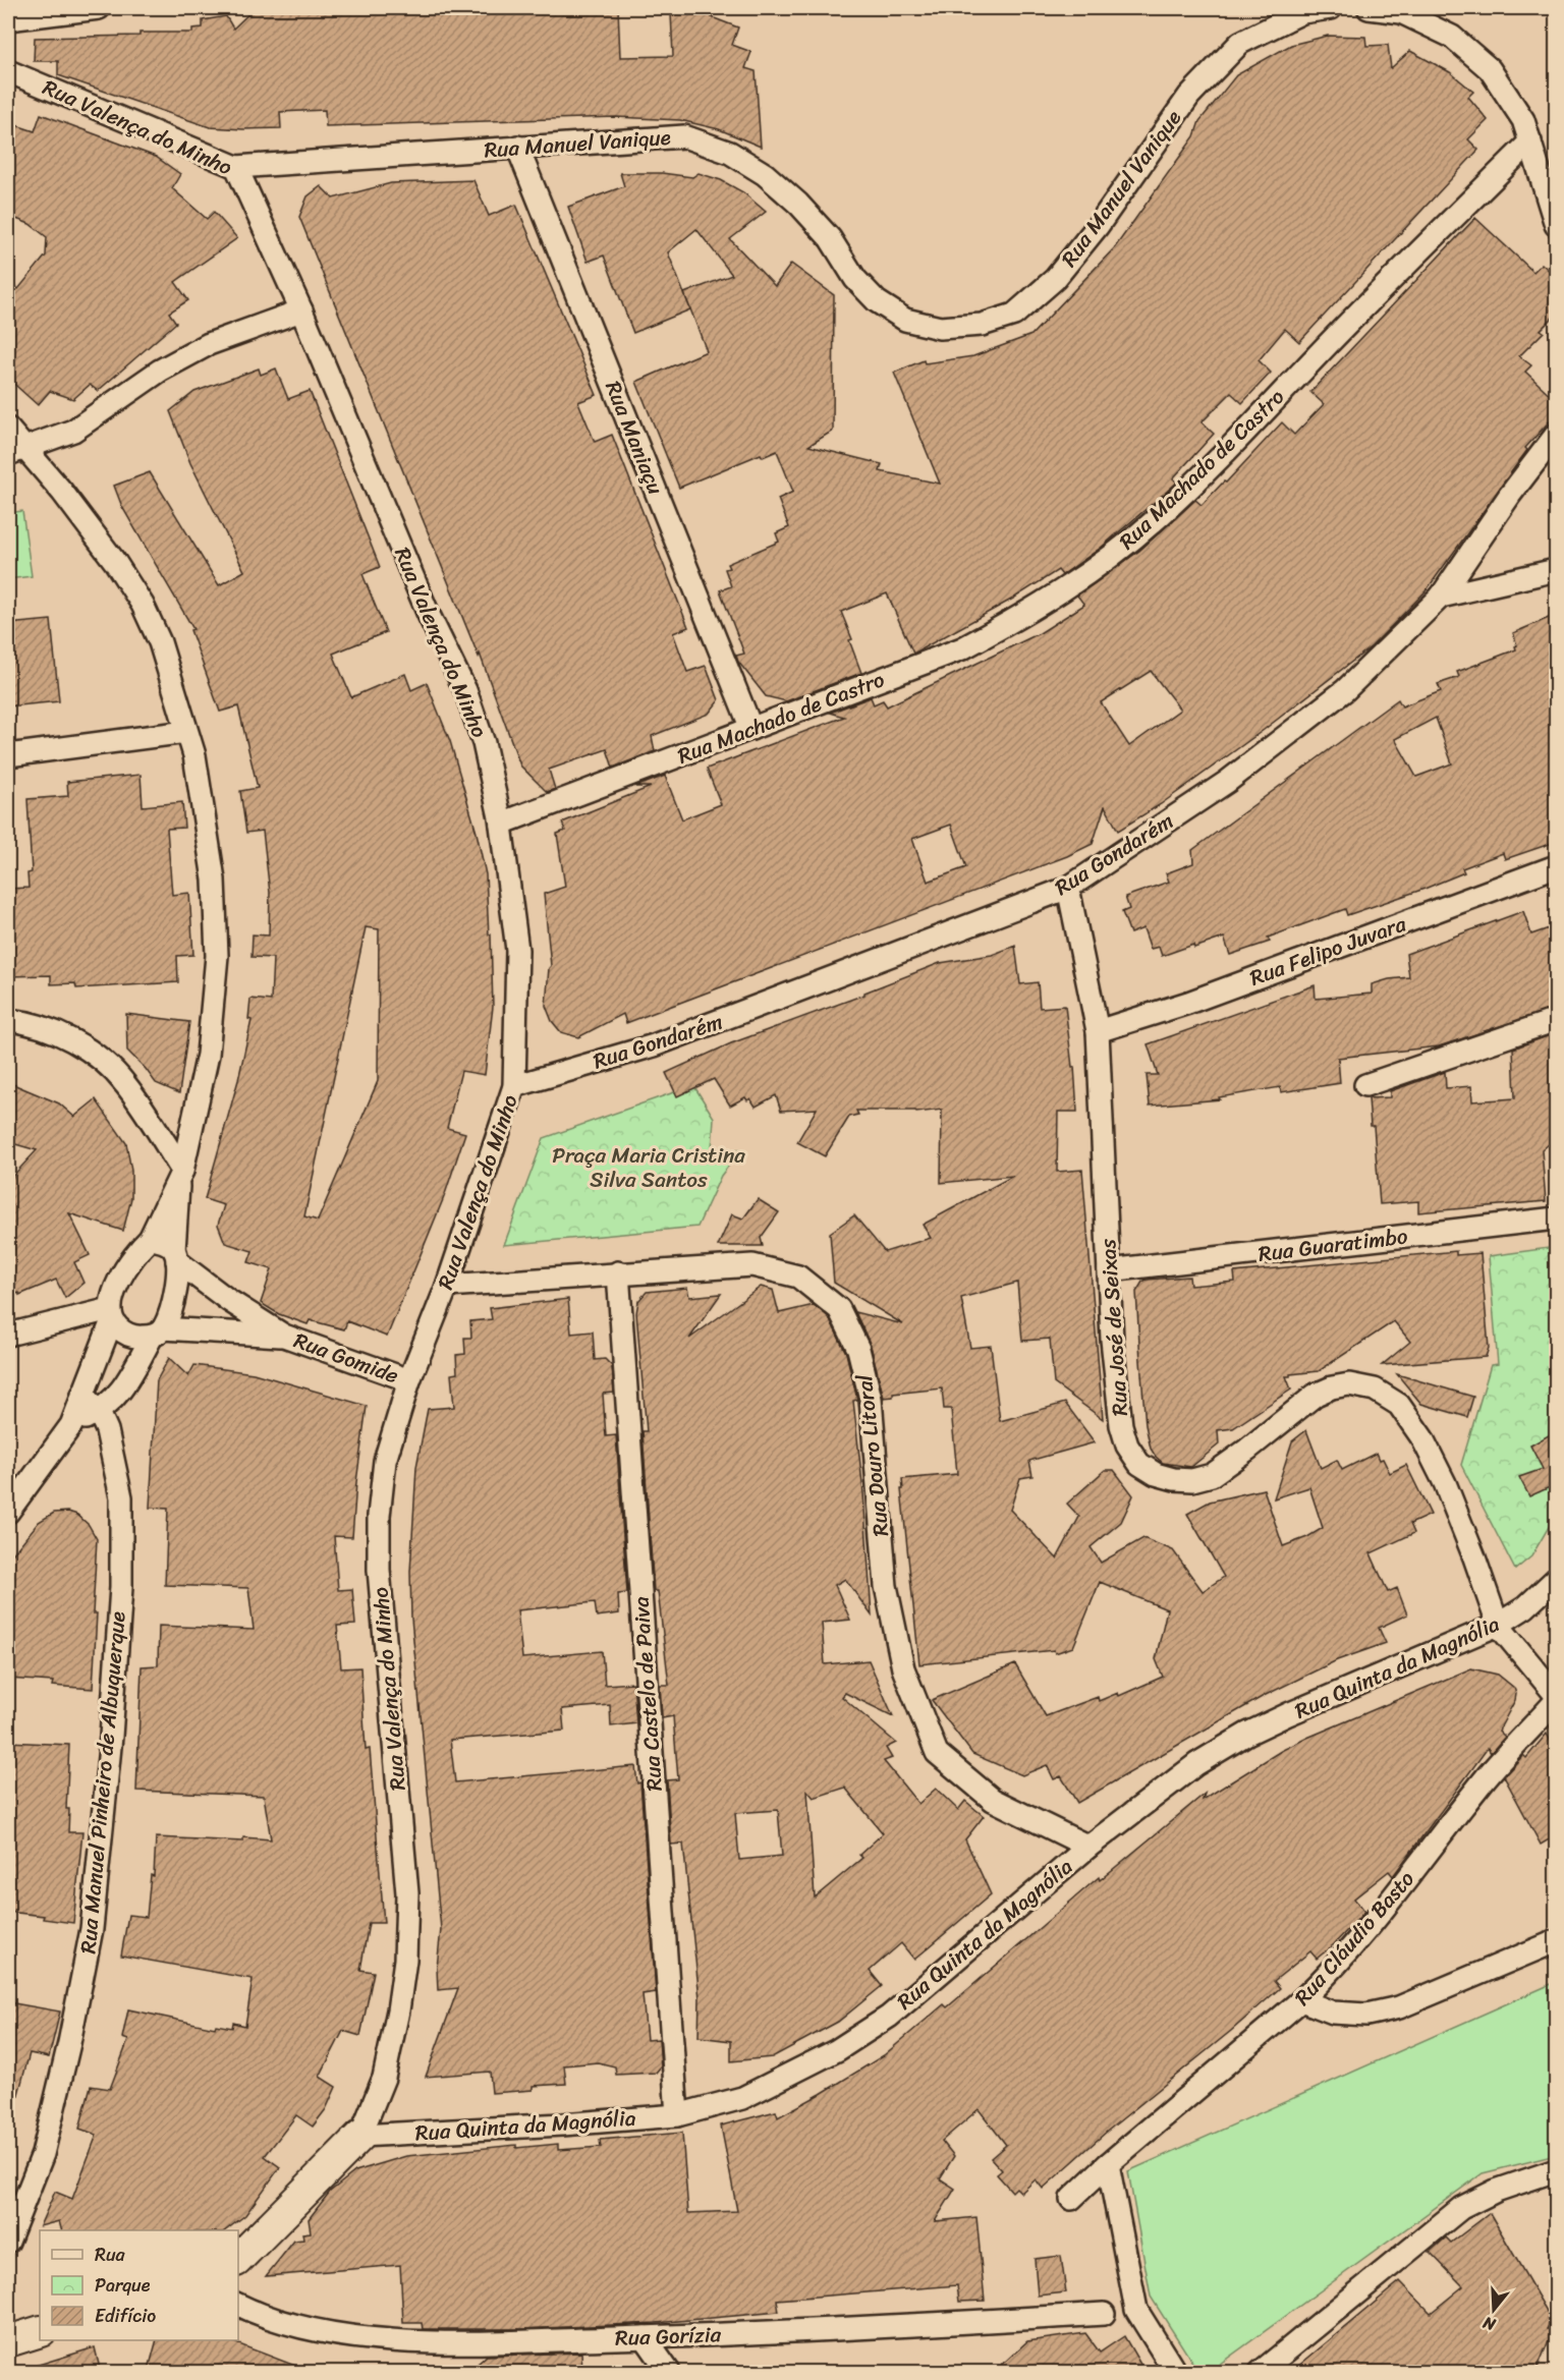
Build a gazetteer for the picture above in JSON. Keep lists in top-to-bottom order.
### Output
{
  "streets": {
    "street": [
      "Rua Valença do Minho",
      "Rua Manuel Vanique",
      "Rua Maniaçu",
      "Rua Machado de Castro",
      "Rua Gondarém",
      "Rua Felipo Juvara",
      "Rua Guaratimbo",
      "Rua José de Seixas",
      "Rua Gomide",
      "Rua Douro Litoral",
      "Rua Quinta da Magnólia",
      "Rua Castelo de Paiva",
      "Rua Manuel Pinheiro de Albuquerque",
      "Rua Cláudio Basto",
      "Rua Gorízia"
    ]
  },
  "crossings": [
    ["Rua Valença do Minho", "Rua Manuel Vanique"],
    ["Rua Valença do Minho", "Rua Machado de Castro"],
    ["Rua Valença do Minho", "Rua Gondarém"],
    ["Rua Valença do Minho", "Rua Gomide"],
    ["Rua Valença do Minho", "Rua Douro Litoral"],
    ["Rua Valença do Minho", "Rua Quinta da Magnólia"],
    ["Rua Manuel Vanique", "Rua Maniaçu"],
    ["Rua Maniaçu", "Rua Machado de Castro"],
    ["Rua Gondarém", "Rua José de Seixas"],
    ["Rua Felipo Juvara", "Rua José de Seixas"],
    ["Rua Guaratimbo", "Rua José de Seixas"],
    ["Rua José de Seixas", "Rua Quinta da Magnólia"],
    ["Rua Douro Litoral", "Rua Quinta da Magnólia"],
    ["Rua Douro Litoral", "Rua Castelo de Paiva"],
    ["Rua Quinta da Magnólia", "Rua Castelo de Paiva"]
  ],
  "parks": ["Praça Maria Cristina Silva Santos"],
  "legend": ["Rua", "Parque", "Edifício"],
  "north": "bottom"
}
